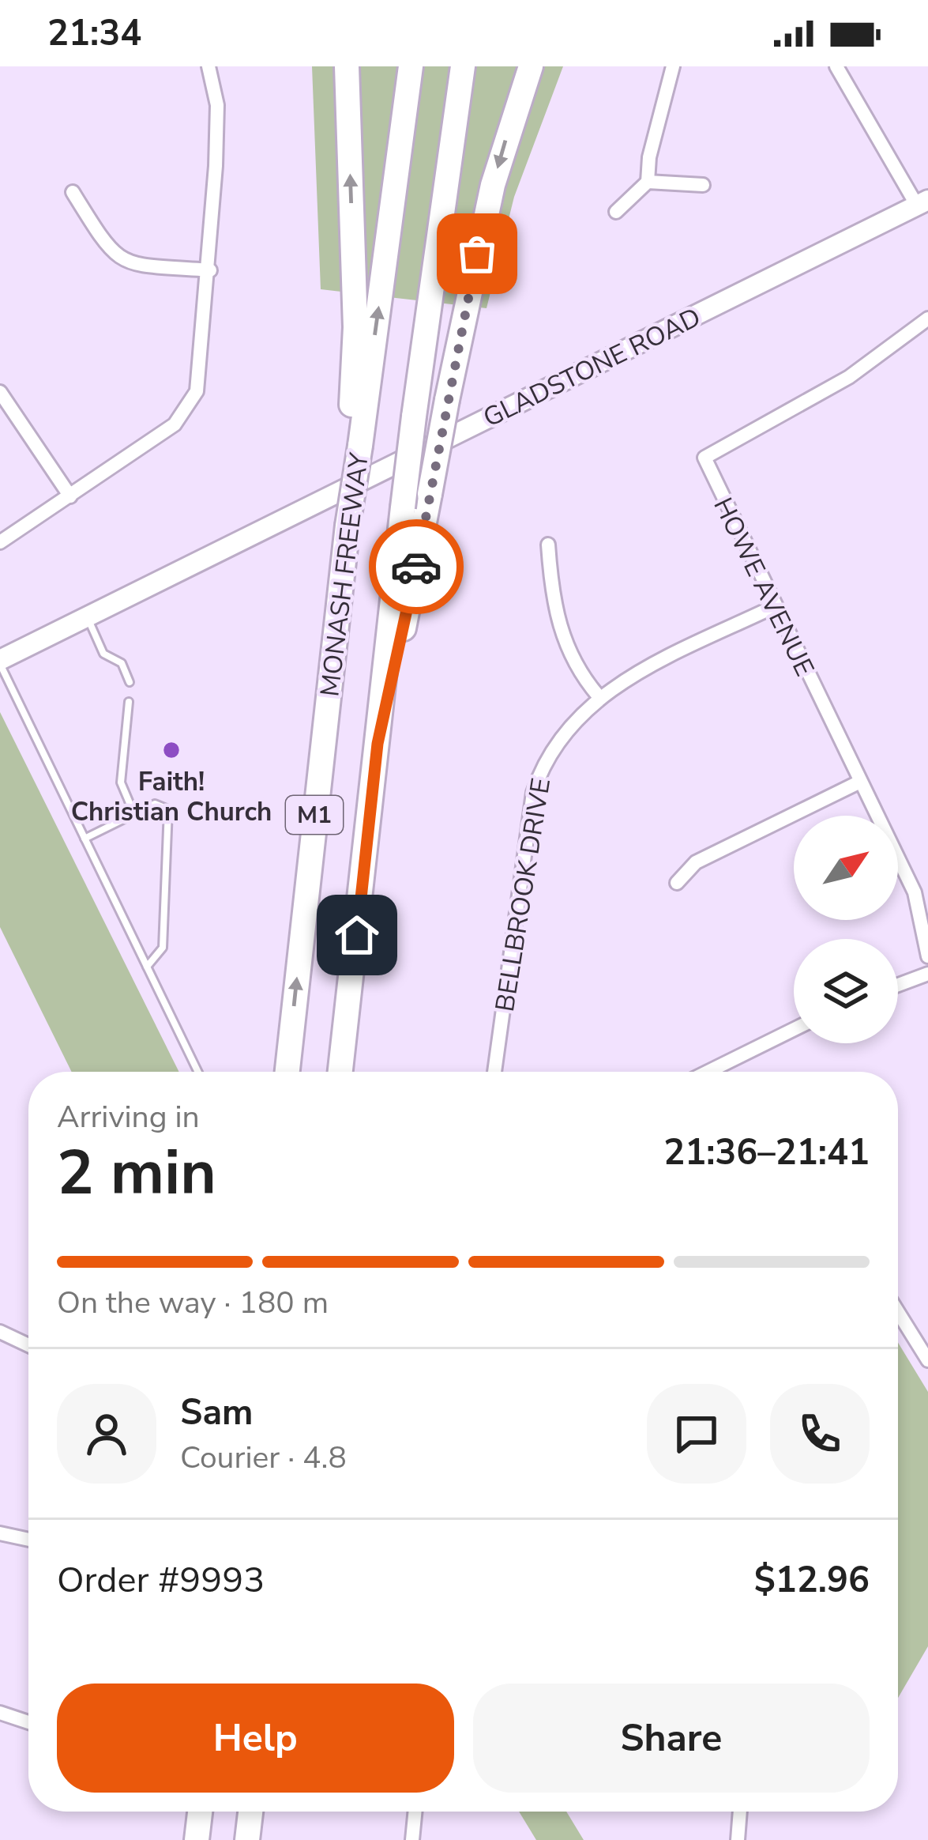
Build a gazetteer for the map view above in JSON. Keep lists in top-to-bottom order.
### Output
{
  "streets": {
    "highway": ["MONASH FREEWAY", "M1"],
    "main road": ["GLADSTONE ROAD"],
    "street": ["HOWE AVENUE", "BELLBROOK DRIVE"]
  },
  "crossings": [
    ["HOWE AVENUE", "BELLBROOK DRIVE"]
  ],
  "places": ["Faith! Christian Church"],
  "north": "top right",
  "page": {
    "status": "21:34",
    "heading": ["2 min", "Arriving in", "21:36–21:41"],
    "panel": [
      "Sam",
      "Courier · 4.8",
      "Order #9993",
      "$12.96"
    ],
    "bar": "On the way · 180 m",
    "buttons": ["Help", "Share"]
  }
}
